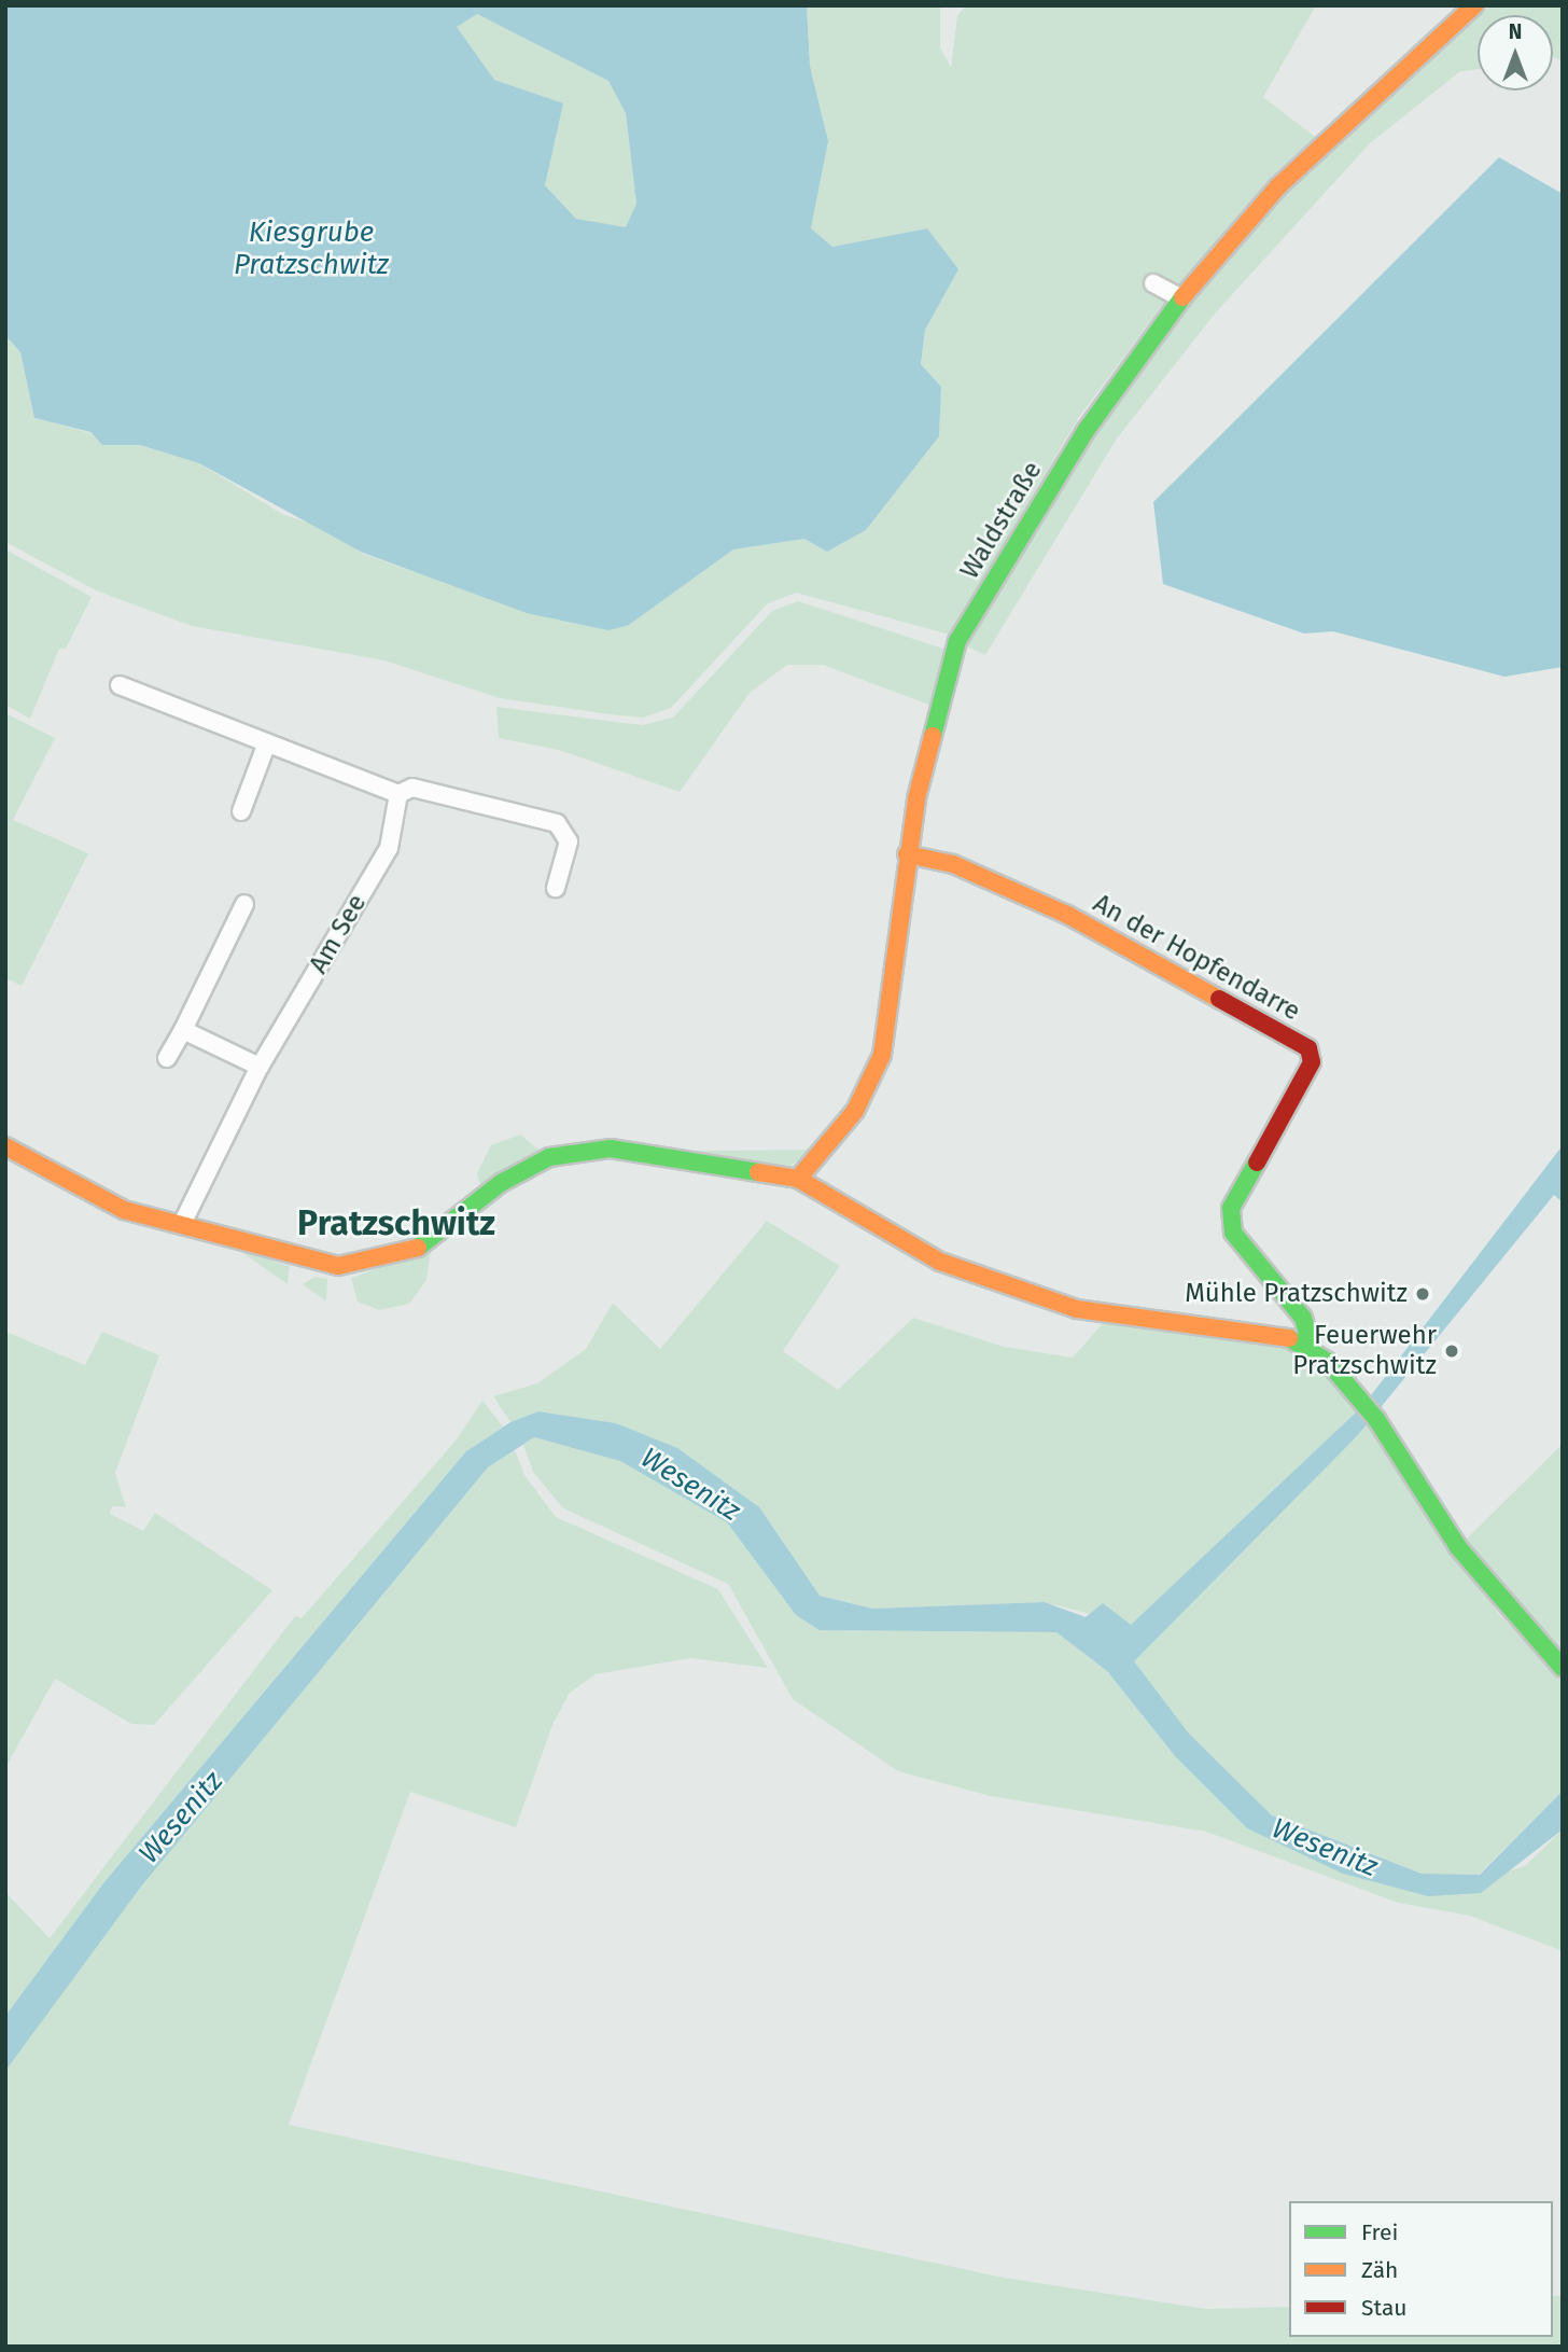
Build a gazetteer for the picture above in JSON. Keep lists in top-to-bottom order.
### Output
{
  "streets": {
    "street": ["Waldstraße", "Am See", "An der Hopfendarre"]
  },
  "crossings": [
    ["Waldstraße", "An der Hopfendarre"]
  ],
  "districts": ["Pratzschwitz"],
  "water": ["Kiesgrube Pratzschwitz", "Wesenitz"],
  "places": ["Mühle Pratzschwitz", "Feuerwehr Pratzschwitz"],
  "legend": ["Frei", "Zäh", "Stau"],
  "north": "top"
}
